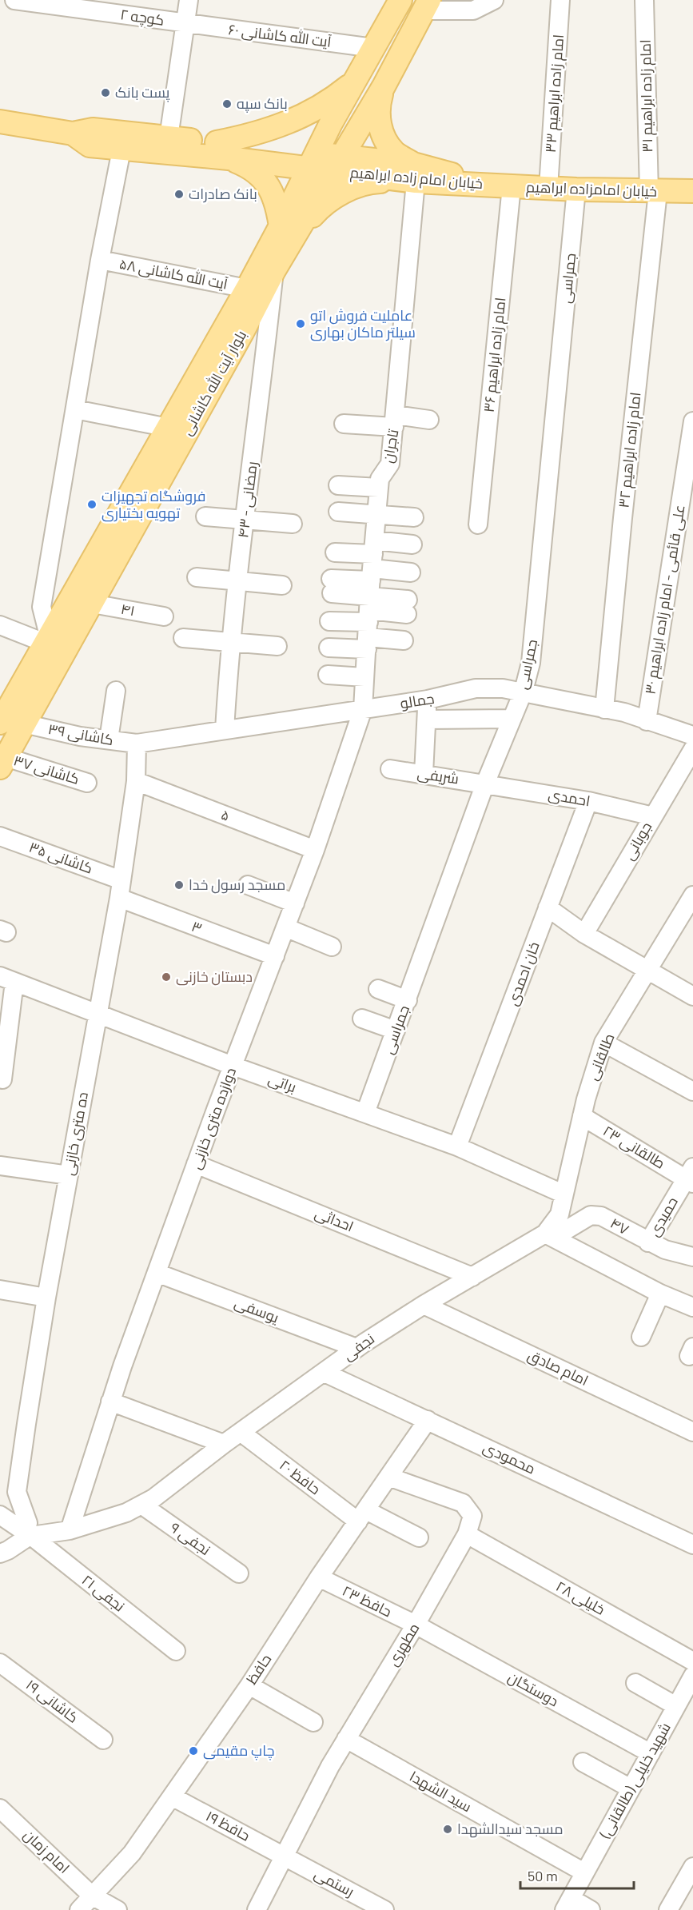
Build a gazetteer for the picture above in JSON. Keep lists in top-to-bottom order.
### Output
{
  "streets": {
    "main road": ["خیابان امام زاده ابراهیم", "خیابان امامزاده ابراهیم", "بلوار آیت الله کاشانی"],
    "street": [
      "کوچه ۲",
      "آیت الله کاشانی ۶۰",
      "امام زاده ابراهیم ۳۳",
      "امام زاده ابراهیم ۳۱",
      "آیت الله کاشانی ۵۸",
      "جمراسی",
      "امام زاده ابراهیم ۳۶",
      "تاجران",
      "امام زاده ابراهیم ۳۲",
      "رمضانی - ۴۳",
      "علی قائمی - امام زاده ابراهیم ۳۰",
      "۴۱",
      "جمالو",
      "کاشانی ۳۹",
      "کاشانی ۳۷",
      "شریفی",
      "احمدی",
      "۵",
      "جوبانی",
      "کاشانی ۳۵",
      "۳",
      "خان احمدی",
      "طالقانی",
      "براتی",
      "دوازده متری خازنی",
      "ده متری خازنی",
      "طالقانی ۲۳",
      "حمیدی",
      "احداثی",
      "۴۷",
      "یوسفی",
      "نجفی",
      "امام صادق",
      "محمودی",
      "حافظ ۲۰",
      "نجفی ۹",
      "نجفی ۲۱",
      "خلیلی ۲۸",
      "حافظ ۲۳",
      "مطهری",
      "حافظ",
      "دوستگان",
      "کاشانی ۱۹",
      "شهید خلیلی (طالقانی)",
      "سید الشهدا",
      "حافظ ۱۹",
      "امام زمان",
      "رستمی"
    ]
  },
  "crossings": [
    ["کوچه ۲", "آیت الله کاشانی ۶۰"],
    ["آیت الله کاشانی ۶۰", "بلوار آیت الله کاشانی"],
    ["امام زاده ابراهیم ۳۳", "خیابان امامزاده ابراهیم"],
    ["امام زاده ابراهیم ۳۱", "خیابان امامزاده ابراهیم"],
    ["امام زاده ابراهیم ۳۱", "امام زاده ابراهیم ۳۲"],
    ["خیابان امام زاده ابراهیم", "خیابان امامزاده ابراهیم"],
    ["خیابان امام زاده ابراهیم", "امام زاده ابراهیم ۳۶"],
    ["خیابان امام زاده ابراهیم", "بلوار آیت الله کاشانی"],
    ["خیابان امام زاده ابراهیم", "تاجران"],
    ["خیابان امامزاده ابراهیم", "جمراسی"],
    ["خیابان امامزاده ابراهیم", "امام زاده ابراهیم ۳۶"],
    ["خیابان امامزاده ابراهیم", "امام زاده ابراهیم ۳۲"],
    ["آیت الله کاشانی ۵۸", "بلوار آیت الله کاشانی"],
    ["جمراسی", "جمالو"],
    ["جمراسی", "شریفی"],
    ["جمراسی", "احمدی"],
    ["جمراسی", "براتی"],
    ["بلوار آیت الله کاشانی", "رمضانی - ۴۳"],
    ["بلوار آیت الله کاشانی", "۴۱"],
    ["بلوار آیت الله کاشانی", "کاشانی ۳۹"],
    ["بلوار آیت الله کاشانی", "کاشانی ۳۷"],
    ["تاجران", "جمالو"],
    ["تاجران", "دوازده متری خازنی"],
    ["امام زاده ابراهیم ۳۲", "جمالو"],
    ["رمضانی - ۴۳", "جمالو"],
    ["علی قائمی - امام زاده ابراهیم ۳۰", "جمالو"],
    ["جمالو", "کاشانی ۳۹"],
    ["جمالو", "دوازده متری خازنی"],
    ["جمالو", "ده متری خازنی"],
    ["کاشانی ۳۹", "ده متری خازنی"],
    ["شریفی", "احمدی"],
    ["احمدی", "جوبانی"],
    ["احمدی", "خان احمدی"],
    ["۵", "دوازده متری خازنی"],
    ["۵", "ده متری خازنی"],
    ["کاشانی ۳۵", "ده متری خازنی"],
    ["۳", "دوازده متری خازنی"],
    ["۳", "ده متری خازنی"],
    ["خان احمدی", "براتی"],
    ["طالقانی", "براتی"],
    ["طالقانی", "طالقانی ۲۳"],
    ["طالقانی", "۴۷"],
    ["طالقانی", "نجفی"],
    ["براتی", "دوازده متری خازنی"],
    ["براتی", "ده متری خازنی"],
    ["دوازده متری خازنی", "احداثی"],
    ["دوازده متری خازنی", "یوسفی"],
    ["دوازده متری خازنی", "نجفی"],
    ["ده متری خازنی", "نجفی"],
    ["ده متری خازنی", "نجفی ۲۱"],
    ["طالقانی ۲۳", "حمیدی"],
    ["حمیدی", "۴۷"],
    ["احداثی", "نجفی"],
    ["۴۷", "نجفی"],
    ["یوسفی", "نجفی"],
    ["نجفی", "امام صادق"],
    ["نجفی", "محمودی"],
    ["نجفی", "حافظ ۲۰"],
    ["نجفی", "نجفی ۹"],
    ["نجفی", "نجفی ۲۱"],
    ["محمودی", "حافظ"],
    ["حافظ ۲۰", "حافظ"],
    ["خلیلی ۲۸", "مطهری"],
    ["حافظ ۲۳", "مطهری"],
    ["حافظ ۲۳", "حافظ"],
    ["حافظ ۲۳", "دوستگان"],
    ["مطهری", "حافظ"],
    ["مطهری", "دوستگان"],
    ["مطهری", "سید الشهدا"],
    ["مطهری", "حافظ ۱۹"],
    ["مطهری", "رستمی"],
    ["حافظ", "حافظ ۱۹"],
    ["حافظ", "امام زمان"],
    ["دوستگان", "شهید خلیلی (طالقانی)"],
    ["شهید خلیلی (طالقانی)", "سید الشهدا"],
    ["حافظ ۱۹", "رستمی"]
  ],
  "places": [
    "پست بانک",
    "بانک سپه",
    "بانک صادرات",
    "عاملیت فروش اتو سیلتر ماکان بهاری",
    "فروشگاه تجهیزات تهویه بختیاری",
    "مسجد رسول خدا",
    "دبستان خازنی",
    "چاپ مقیمی",
    "مسجد سیدالشهدا"
  ],
  "scale_bar": "50 m"
}
